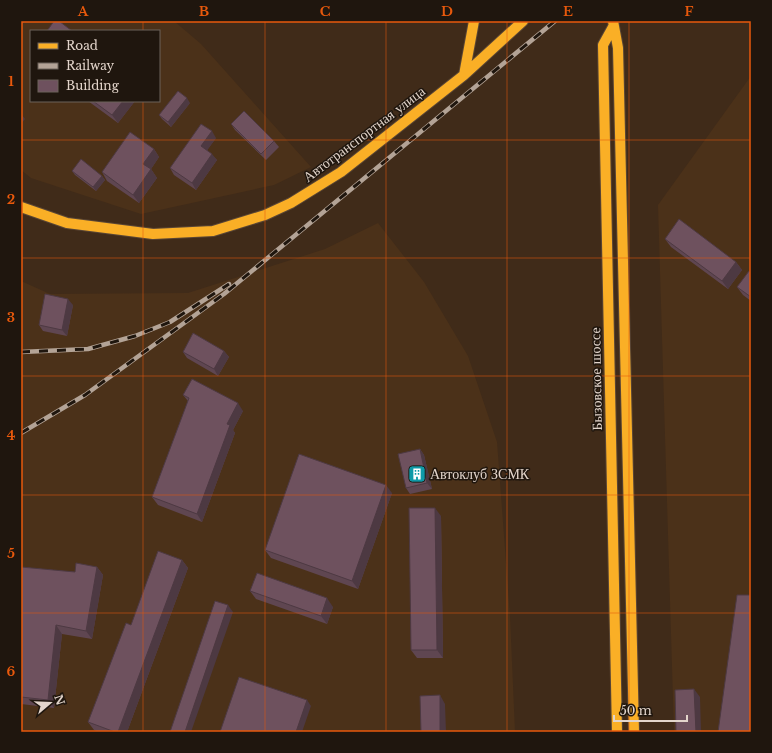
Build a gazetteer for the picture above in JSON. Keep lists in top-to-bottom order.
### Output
{
  "streets": {
    "main road": ["Автотранспортная улица", "Бызовское шоссе"]
  },
  "places": {
    "building": ["Автоклуб ЗСМК"]
  },
  "legend": ["Road", "Railway", "Building"],
  "scale_bar": "50 m",
  "north": "right",
  "grid": {
    "columns": [
      "A",
      "B",
      "C",
      "D",
      "E",
      "F"
    ],
    "rows": [
      "1",
      "2",
      "3",
      "4",
      "5",
      "6"
    ]
  }
}
